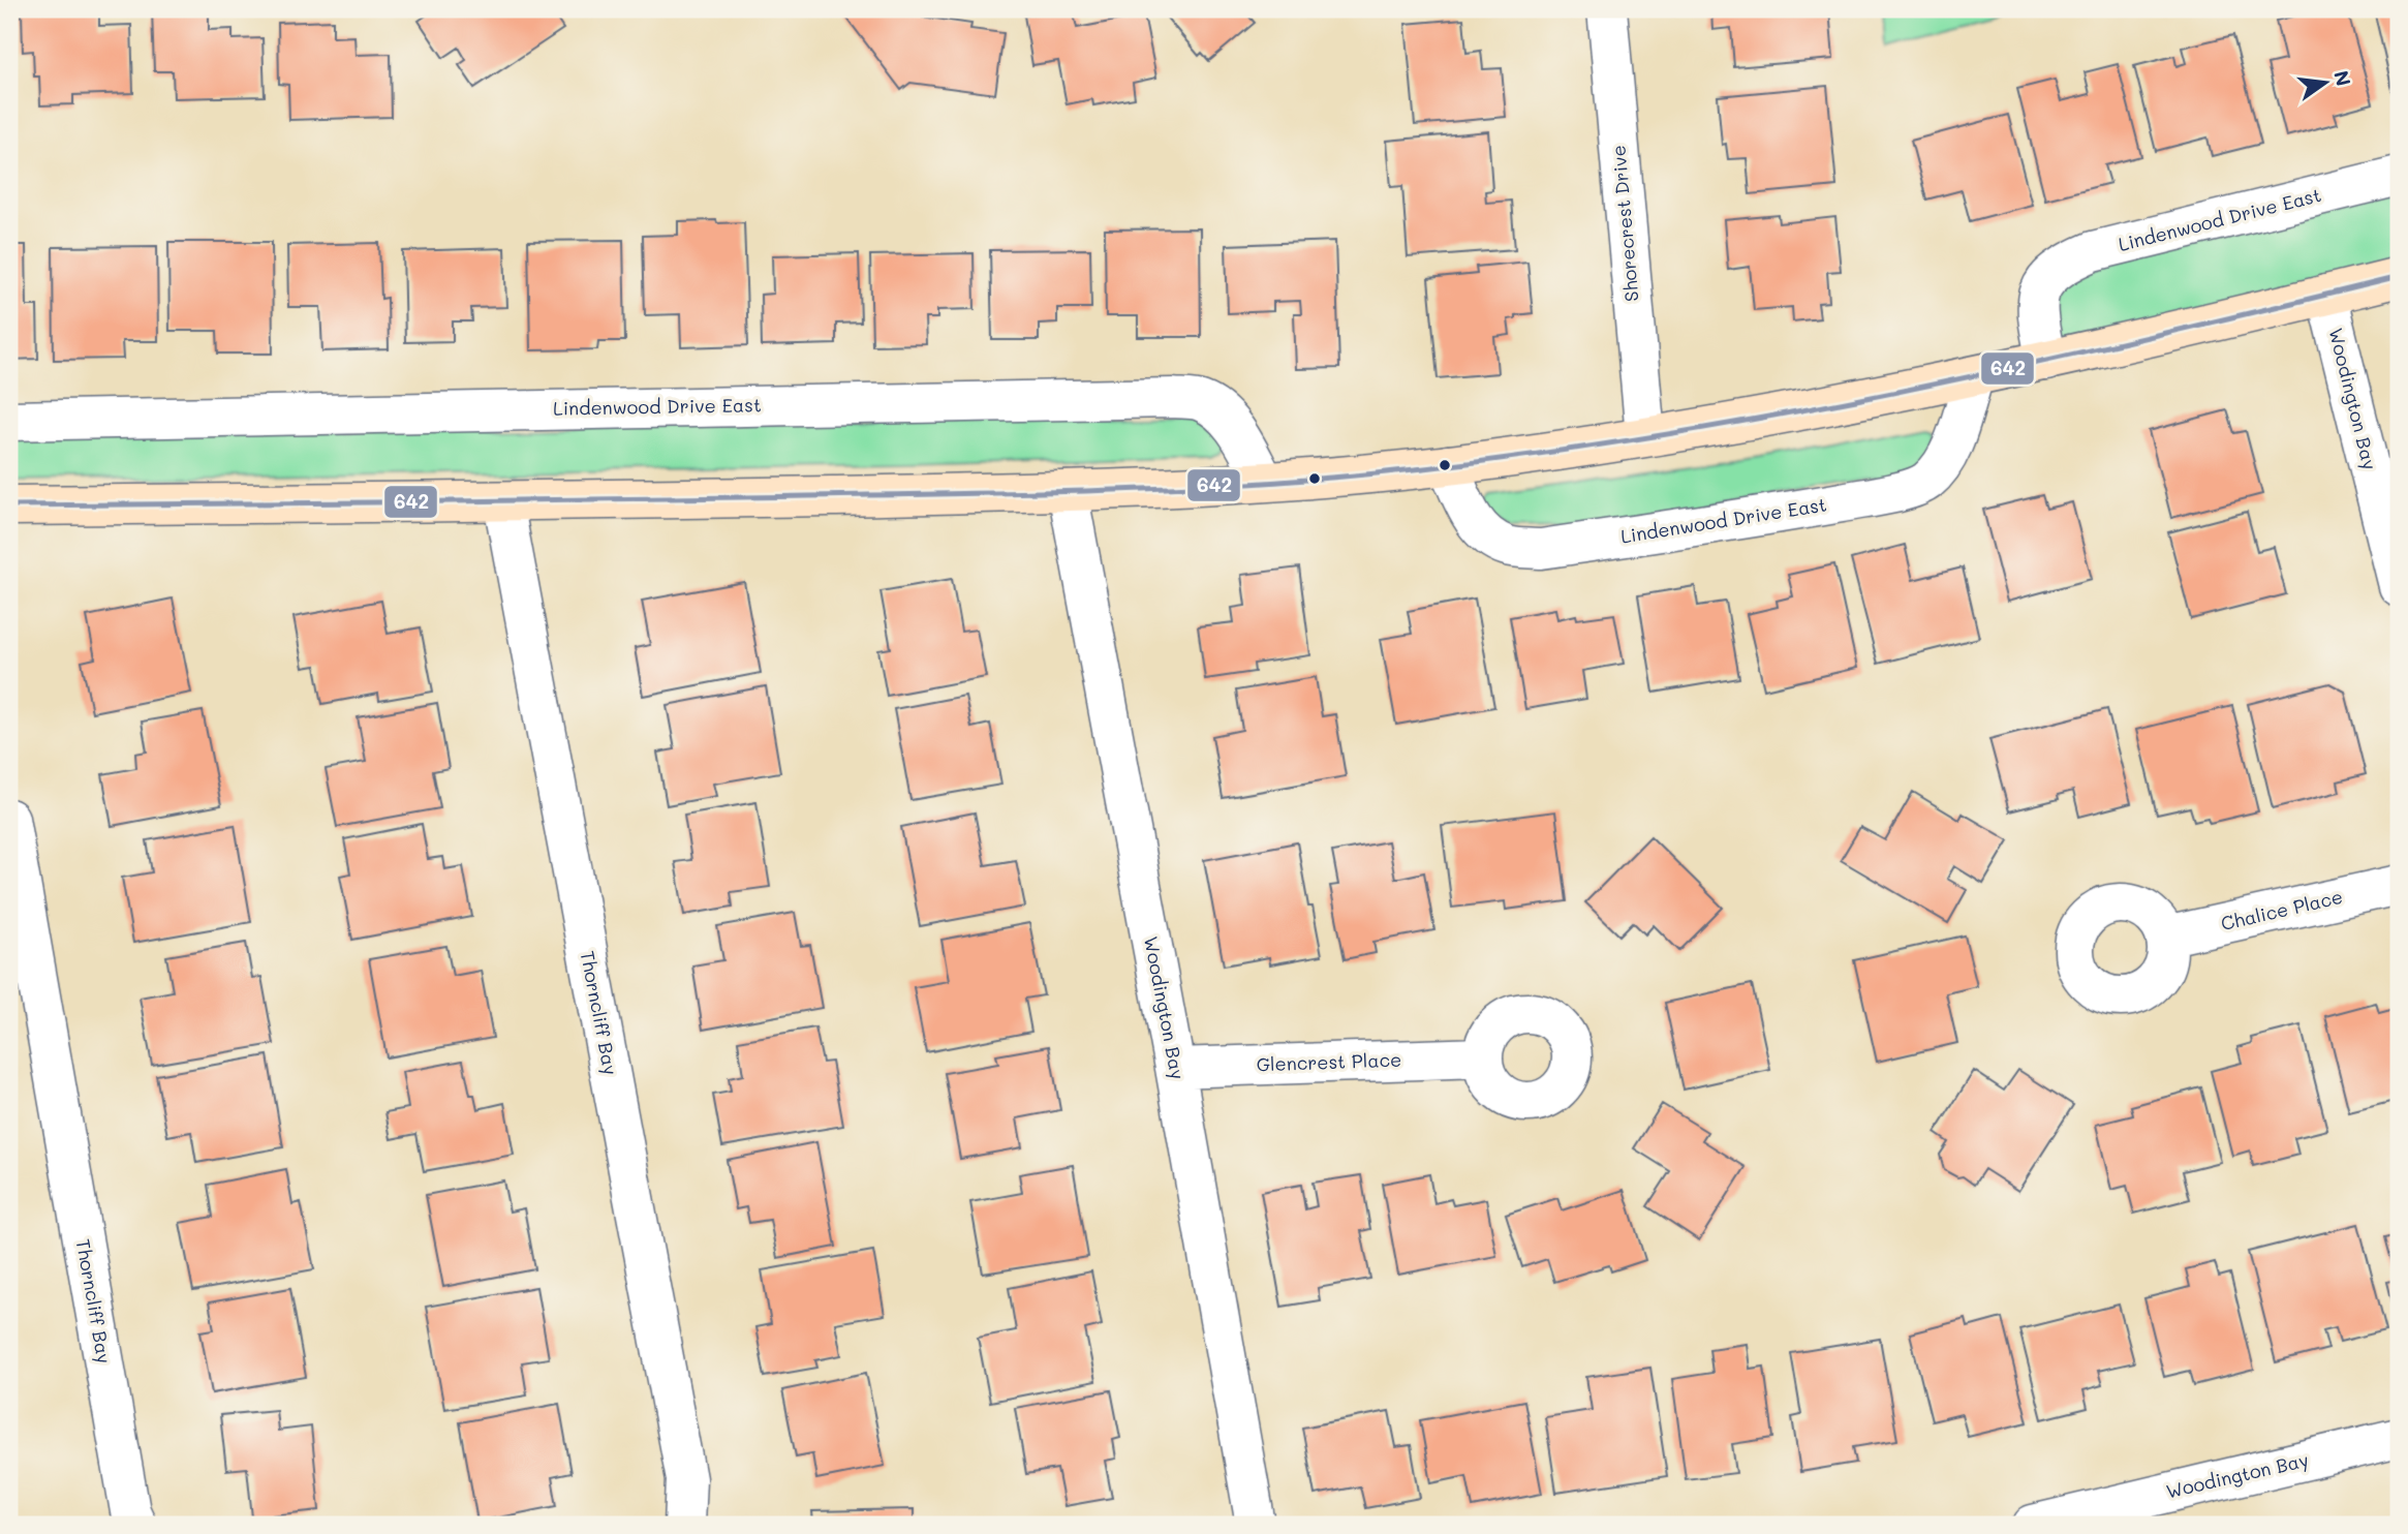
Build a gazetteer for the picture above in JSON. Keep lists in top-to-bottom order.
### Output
{
  "streets": {
    "street": [
      "Lindenwood Drive East",
      "Shorecrest Drive",
      "Woodington Bay",
      "Chalice Place",
      "Thorncliff Bay",
      "Glencrest Place"
    ]
  },
  "crossings": [
    ["Woodington Bay", "Glencrest Place"]
  ],
  "lines": ["transit line 642"],
  "north": "right"
}
